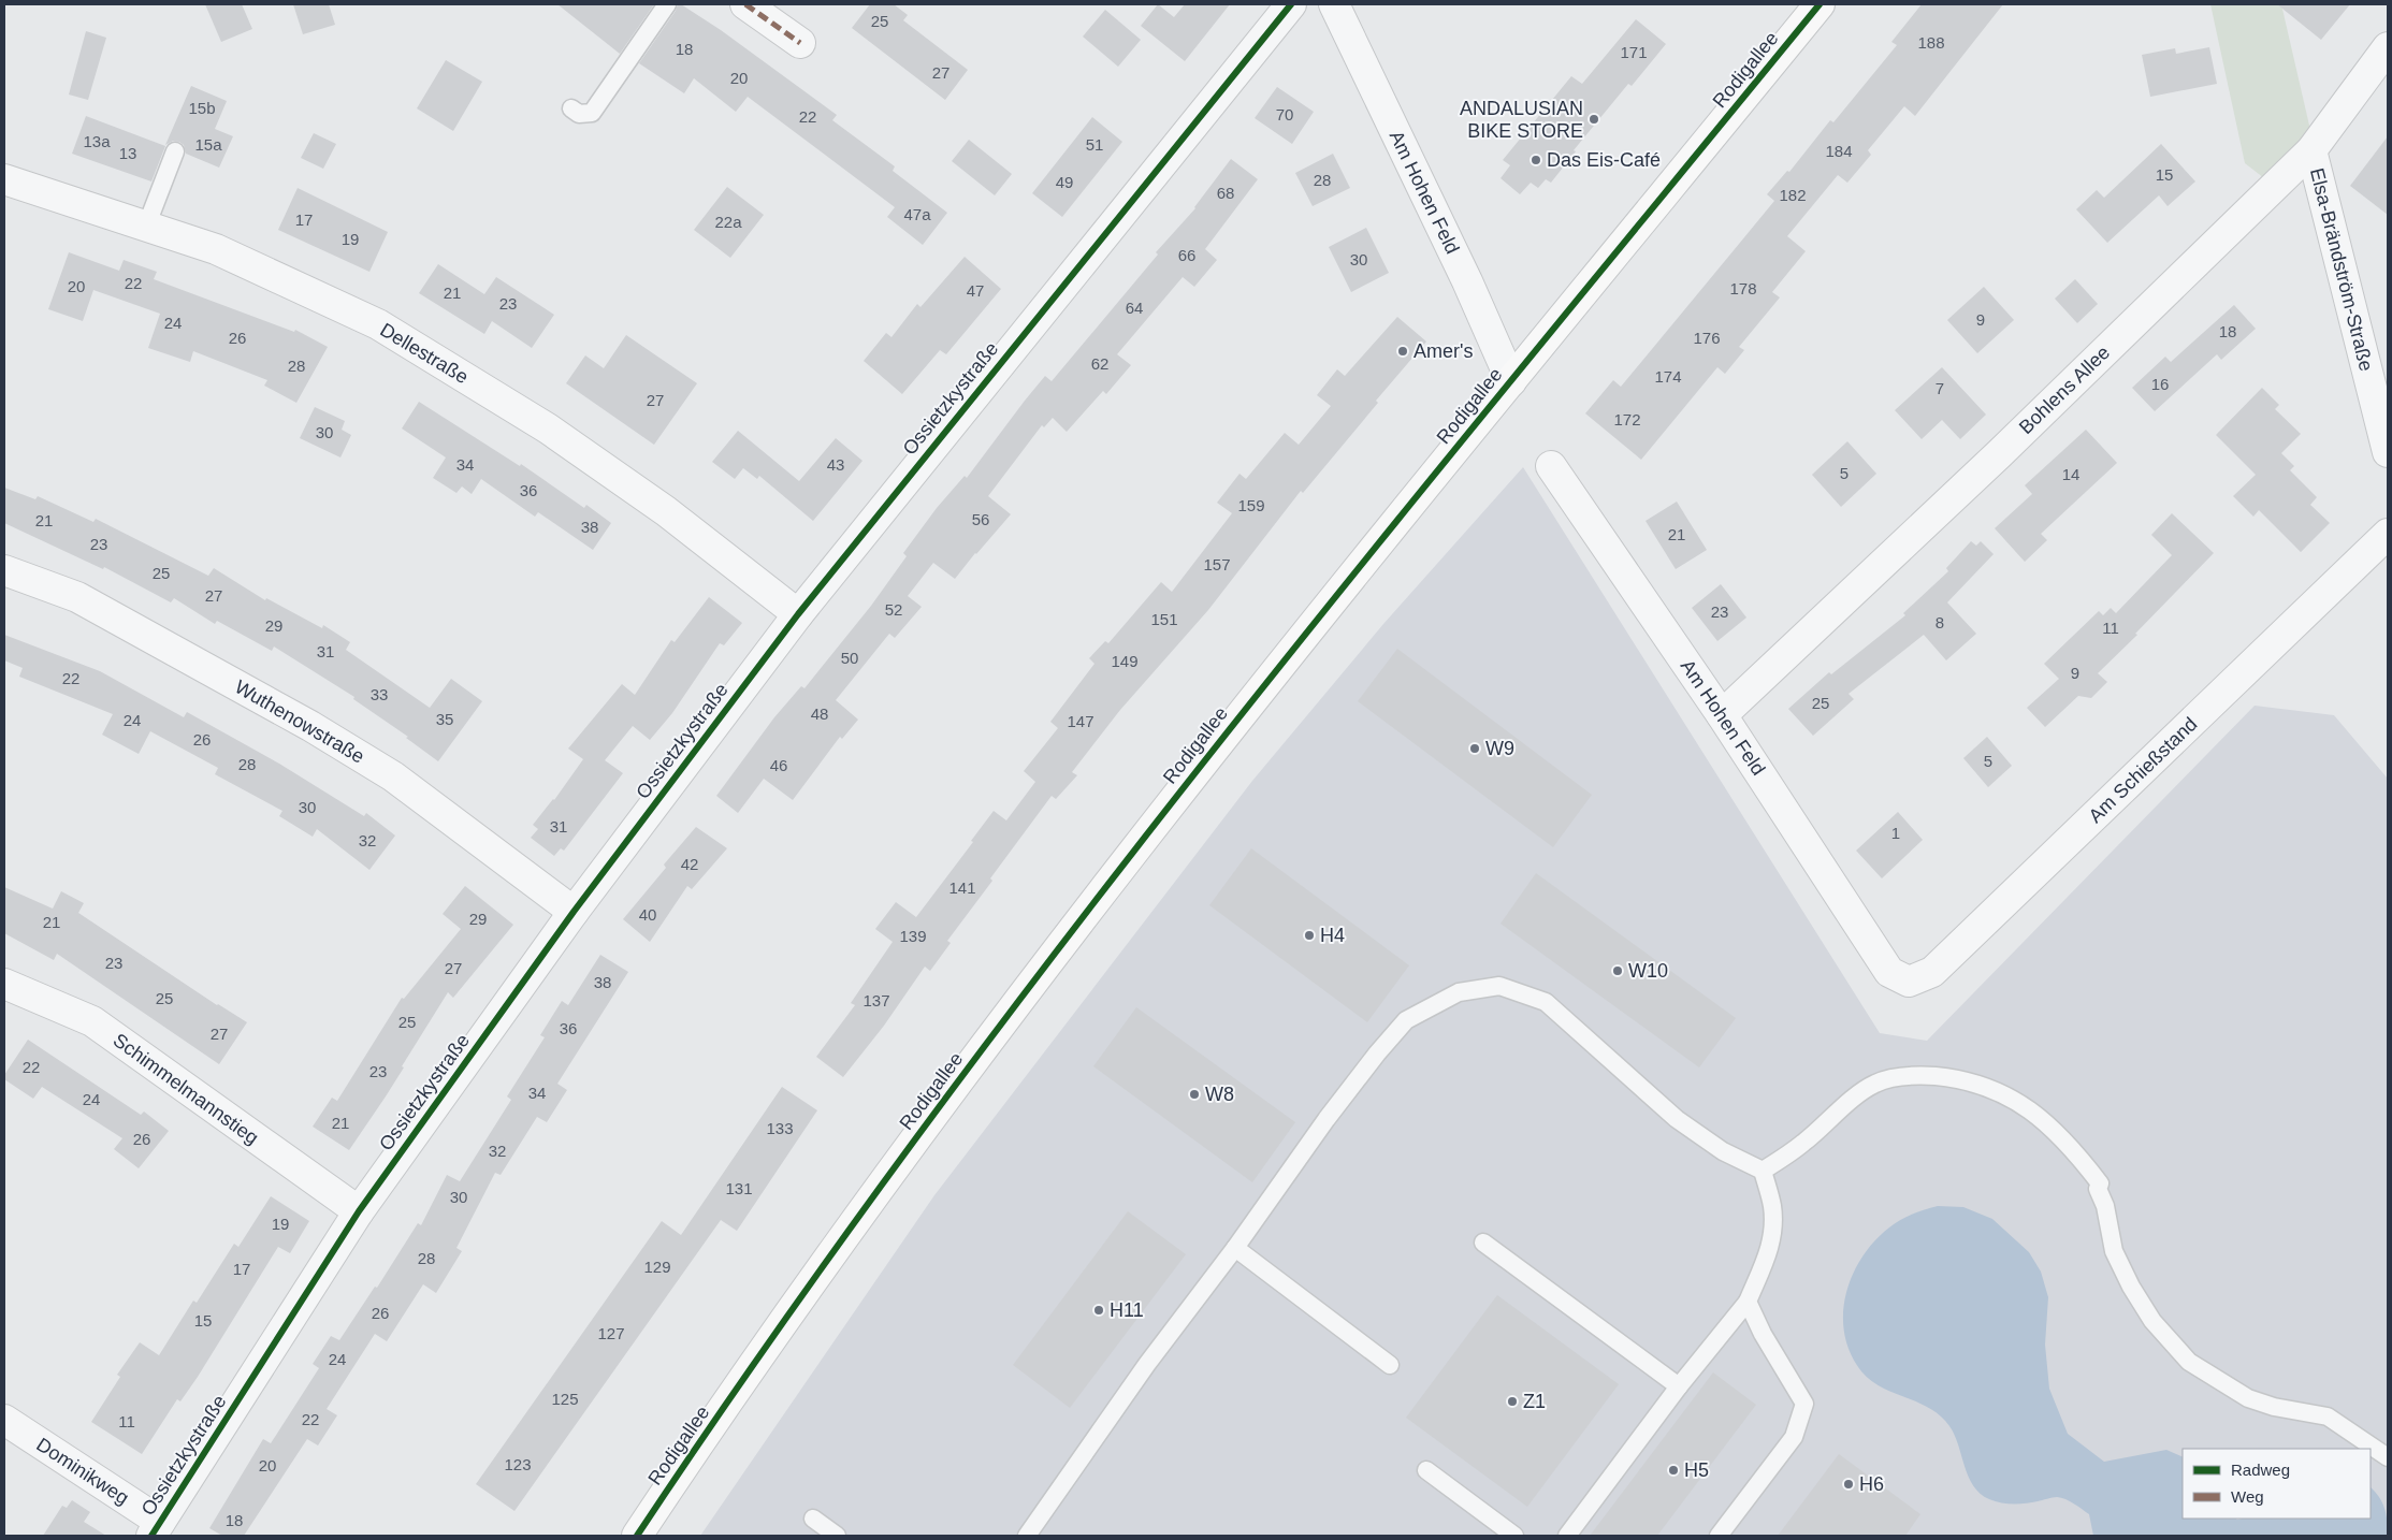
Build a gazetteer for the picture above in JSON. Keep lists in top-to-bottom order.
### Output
{
  "streets": {
    "main road": ["Rodigallee"],
    "street": [
      "Am Hohen Feld",
      "Elsa-Brändström-Straße",
      "Dellestraße",
      "Bohlens Allee",
      "Ossietzkystraße",
      "Wuthenowstraße",
      "Am Schießstand",
      "Schimmelmannstieg",
      "Dominikweg"
    ]
  },
  "crossings": [
    ["Rodigallee", "Am Hohen Feld"],
    ["Am Hohen Feld", "Bohlens Allee"],
    ["Am Hohen Feld", "Am Schießstand"],
    ["Elsa-Brändström-Straße", "Bohlens Allee"],
    ["Dellestraße", "Ossietzkystraße"],
    ["Ossietzkystraße", "Wuthenowstraße"],
    ["Ossietzkystraße", "Schimmelmannstieg"],
    ["Ossietzkystraße", "Dominikweg"]
  ],
  "places": [
    "ANDALUSIAN BIKE STORE",
    "Das Eis-Café",
    "Amer's",
    "W9",
    "H4",
    "W10",
    "W8",
    "H11",
    "Z1",
    "H5",
    "H6"
  ],
  "house_numbers": [
    "25",
    "188",
    "18",
    "171",
    "27",
    "20",
    "15b",
    "70",
    "22",
    "13a",
    "15a",
    "51",
    "184",
    "13",
    "15",
    "28",
    "49",
    "68",
    "182",
    "47a",
    "17",
    "22a",
    "19",
    "66",
    "30",
    "22",
    "20",
    "178",
    "47",
    "21",
    "23",
    "64",
    "9",
    "24",
    "18",
    "26",
    "176",
    "62",
    "28",
    "174",
    "16",
    "7",
    "27",
    "172",
    "30",
    "34",
    "43",
    "5",
    "14",
    "36",
    "159",
    "56",
    "21",
    "38",
    "21",
    "23",
    "157",
    "25",
    "27",
    "52",
    "23",
    "151",
    "8",
    "29",
    "11",
    "31",
    "50",
    "149",
    "9",
    "22",
    "33",
    "25",
    "48",
    "35",
    "24",
    "147",
    "26",
    "5",
    "28",
    "46",
    "30",
    "31",
    "1",
    "32",
    "42",
    "141",
    "40",
    "29",
    "21",
    "139",
    "23",
    "27",
    "38",
    "25",
    "137",
    "25",
    "36",
    "27",
    "22",
    "23",
    "34",
    "24",
    "21",
    "133",
    "26",
    "32",
    "131",
    "30",
    "19",
    "28",
    "129",
    "17",
    "26",
    "15",
    "127",
    "24",
    "125",
    "22",
    "11",
    "123",
    "20",
    "18"
  ],
  "legend": ["Radweg", "Weg"]
}
